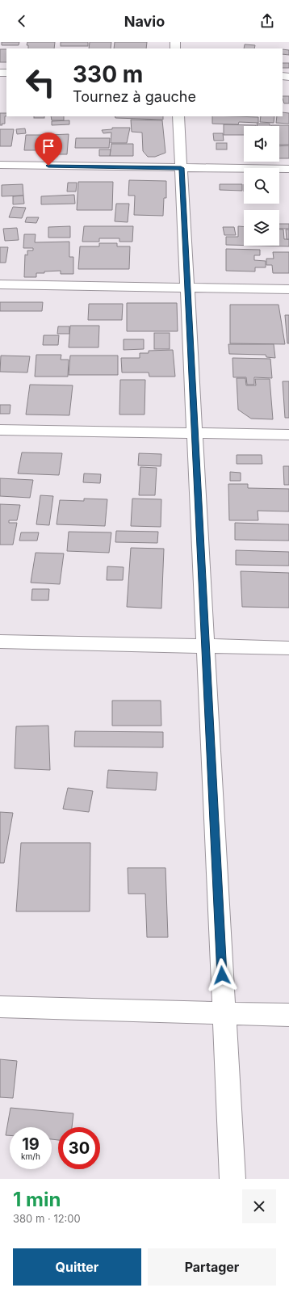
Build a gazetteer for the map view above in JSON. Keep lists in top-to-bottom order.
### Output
{
  "page": {
    "header": "Navio",
    "turn": ["330 m", "Tournez à gauche"],
    "speed": "19 km/h",
    "limit": "30",
    "heading": ["1 min", "380 m · 12:00"],
    "buttons": ["Quitter", "Partager"]
  }
}
